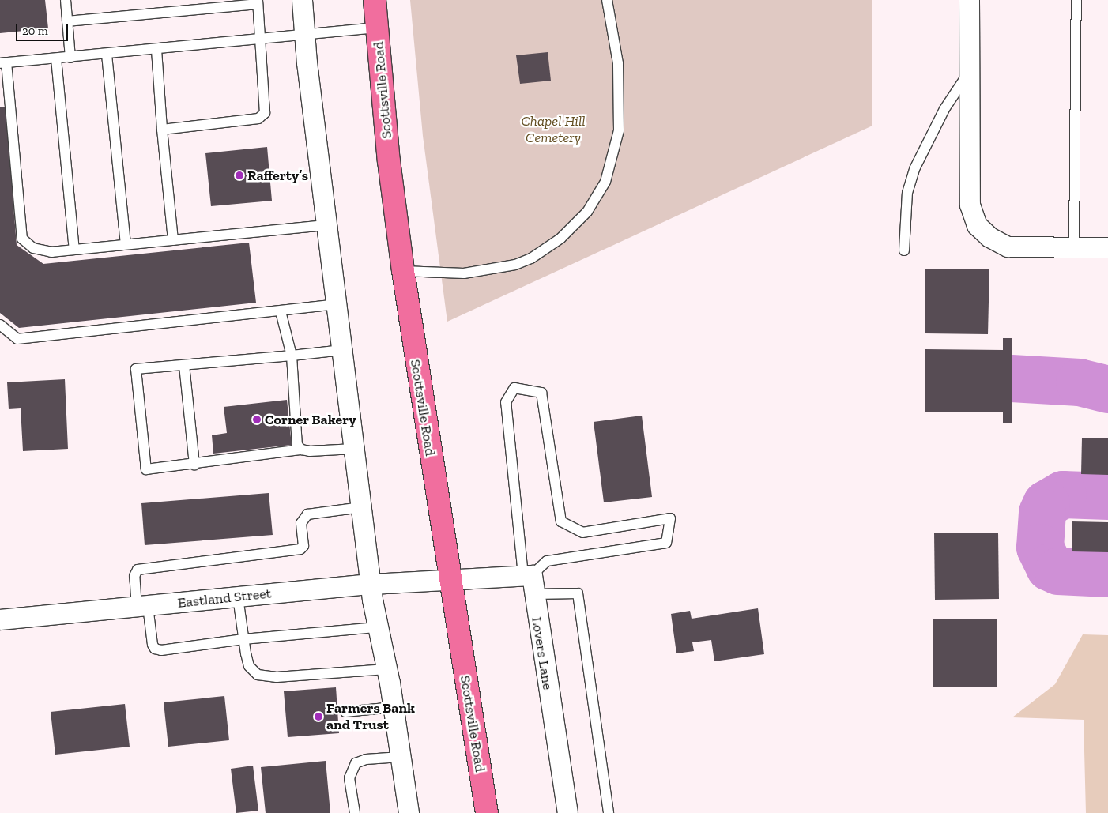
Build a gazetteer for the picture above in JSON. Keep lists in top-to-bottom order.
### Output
{
  "streets": {
    "main road": ["Scottsville Road"],
    "street": ["Eastland Street", "Lovers Lane"]
  },
  "crossings": [
    ["Scottsville Road", "Eastland Street"]
  ],
  "parks": ["Chapel Hill Cemetery"],
  "places": ["Rafferty’s", "Corner Bakery", "Farmers Bank and Trust"],
  "scale_bar": "20 m"
}
